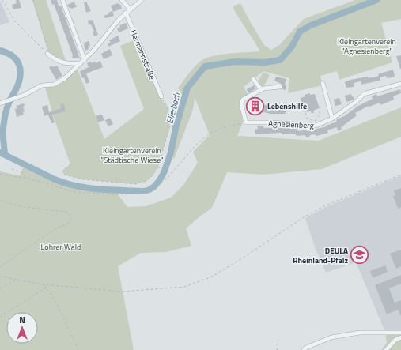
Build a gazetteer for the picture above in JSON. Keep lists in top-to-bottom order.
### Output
{
  "streets": {
    "street": ["Hermannstraße", "Agnesienberg"]
  },
  "water": ["Ellerbach"],
  "parks": ["Kleingartenverein \"Agnesienberg\"", "Kleingartenverein \"Städtische Wiese\"", "Lohrer Wald"],
  "places": {
    "building": ["Lebenshilfe"],
    "school or university": ["DEULA Rheinland-Pfalz"]
  },
  "north": "top"
}
